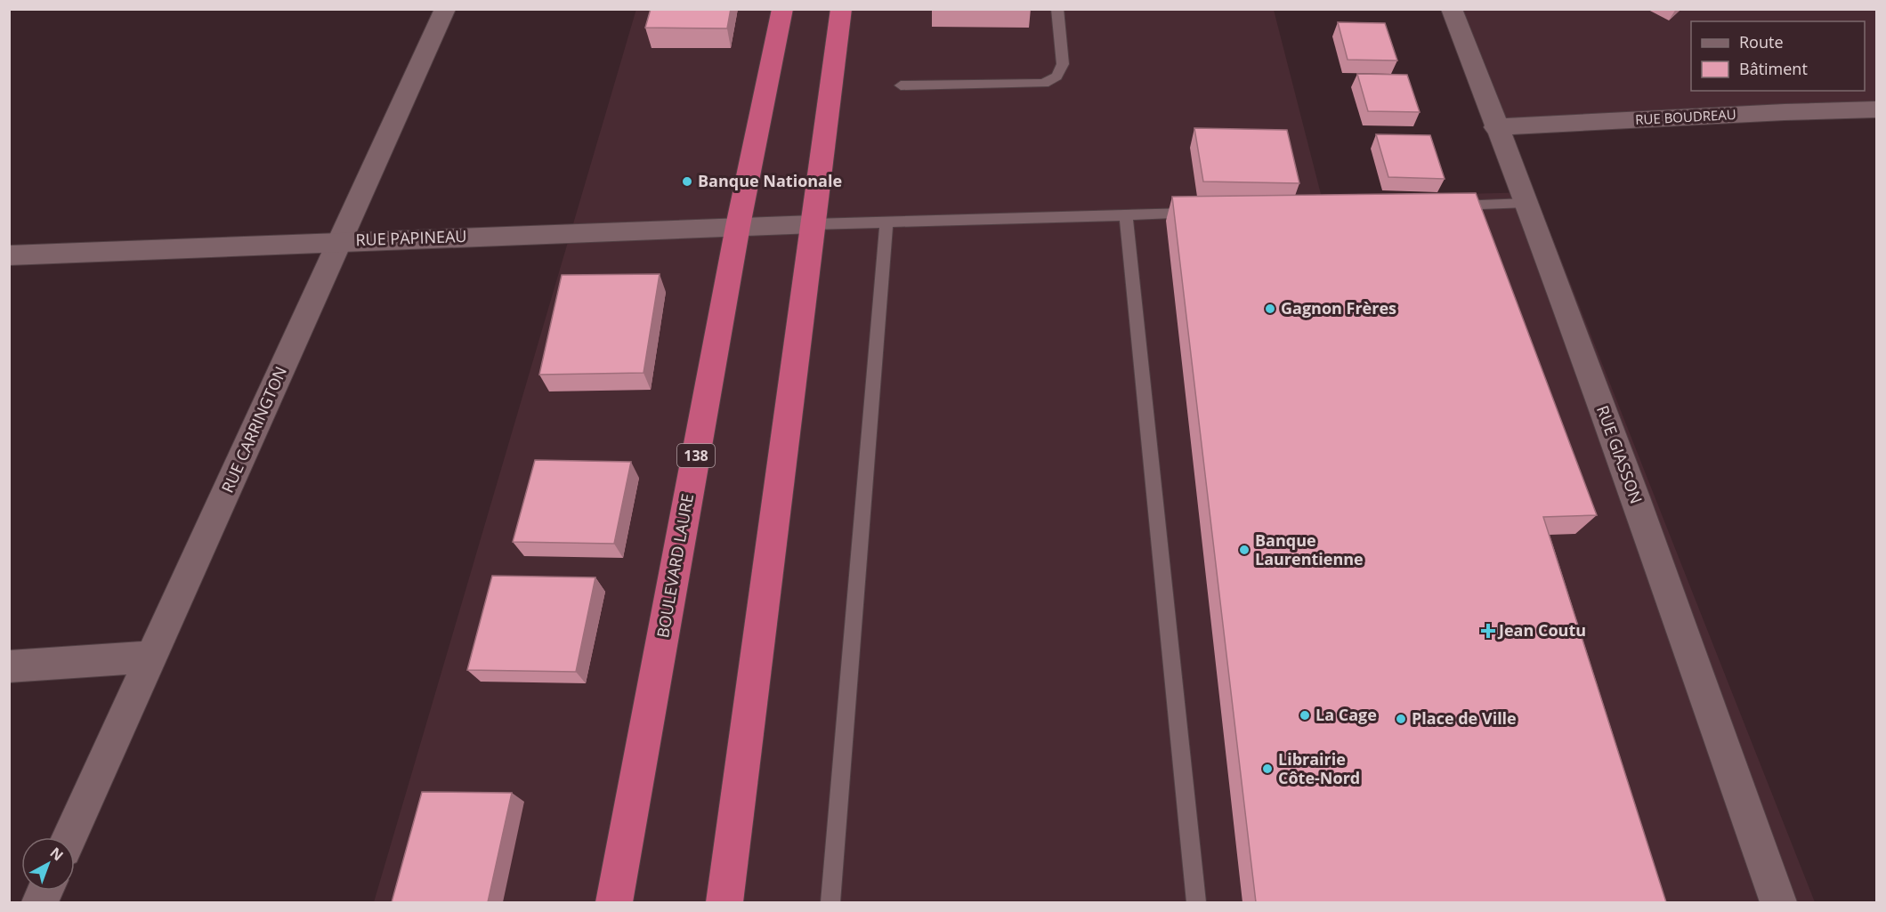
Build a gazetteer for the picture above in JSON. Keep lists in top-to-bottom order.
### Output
{
  "streets": {
    "highway": ["138", "BOULEVARD LAURE"],
    "street": [
      "RUE BOUDREAU",
      "RUE PAPINEAU",
      "RUE CARRINGTON",
      "RUE GIASSON"
    ]
  },
  "crossings": [
    ["RUE BOUDREAU", "RUE GIASSON"],
    ["RUE PAPINEAU", "RUE CARRINGTON"],
    ["RUE PAPINEAU", "BOULEVARD LAURE"]
  ],
  "places": {
    "other": [
      "Banque Nationale",
      "Gagnon Frères",
      "Banque Laurentienne",
      "La Cage",
      "Place de Ville",
      "Librairie Côte-Nord"
    ],
    "health": ["Jean Coutu"]
  },
  "legend": ["Route", "Bâtiment"],
  "north": "top right"
}
